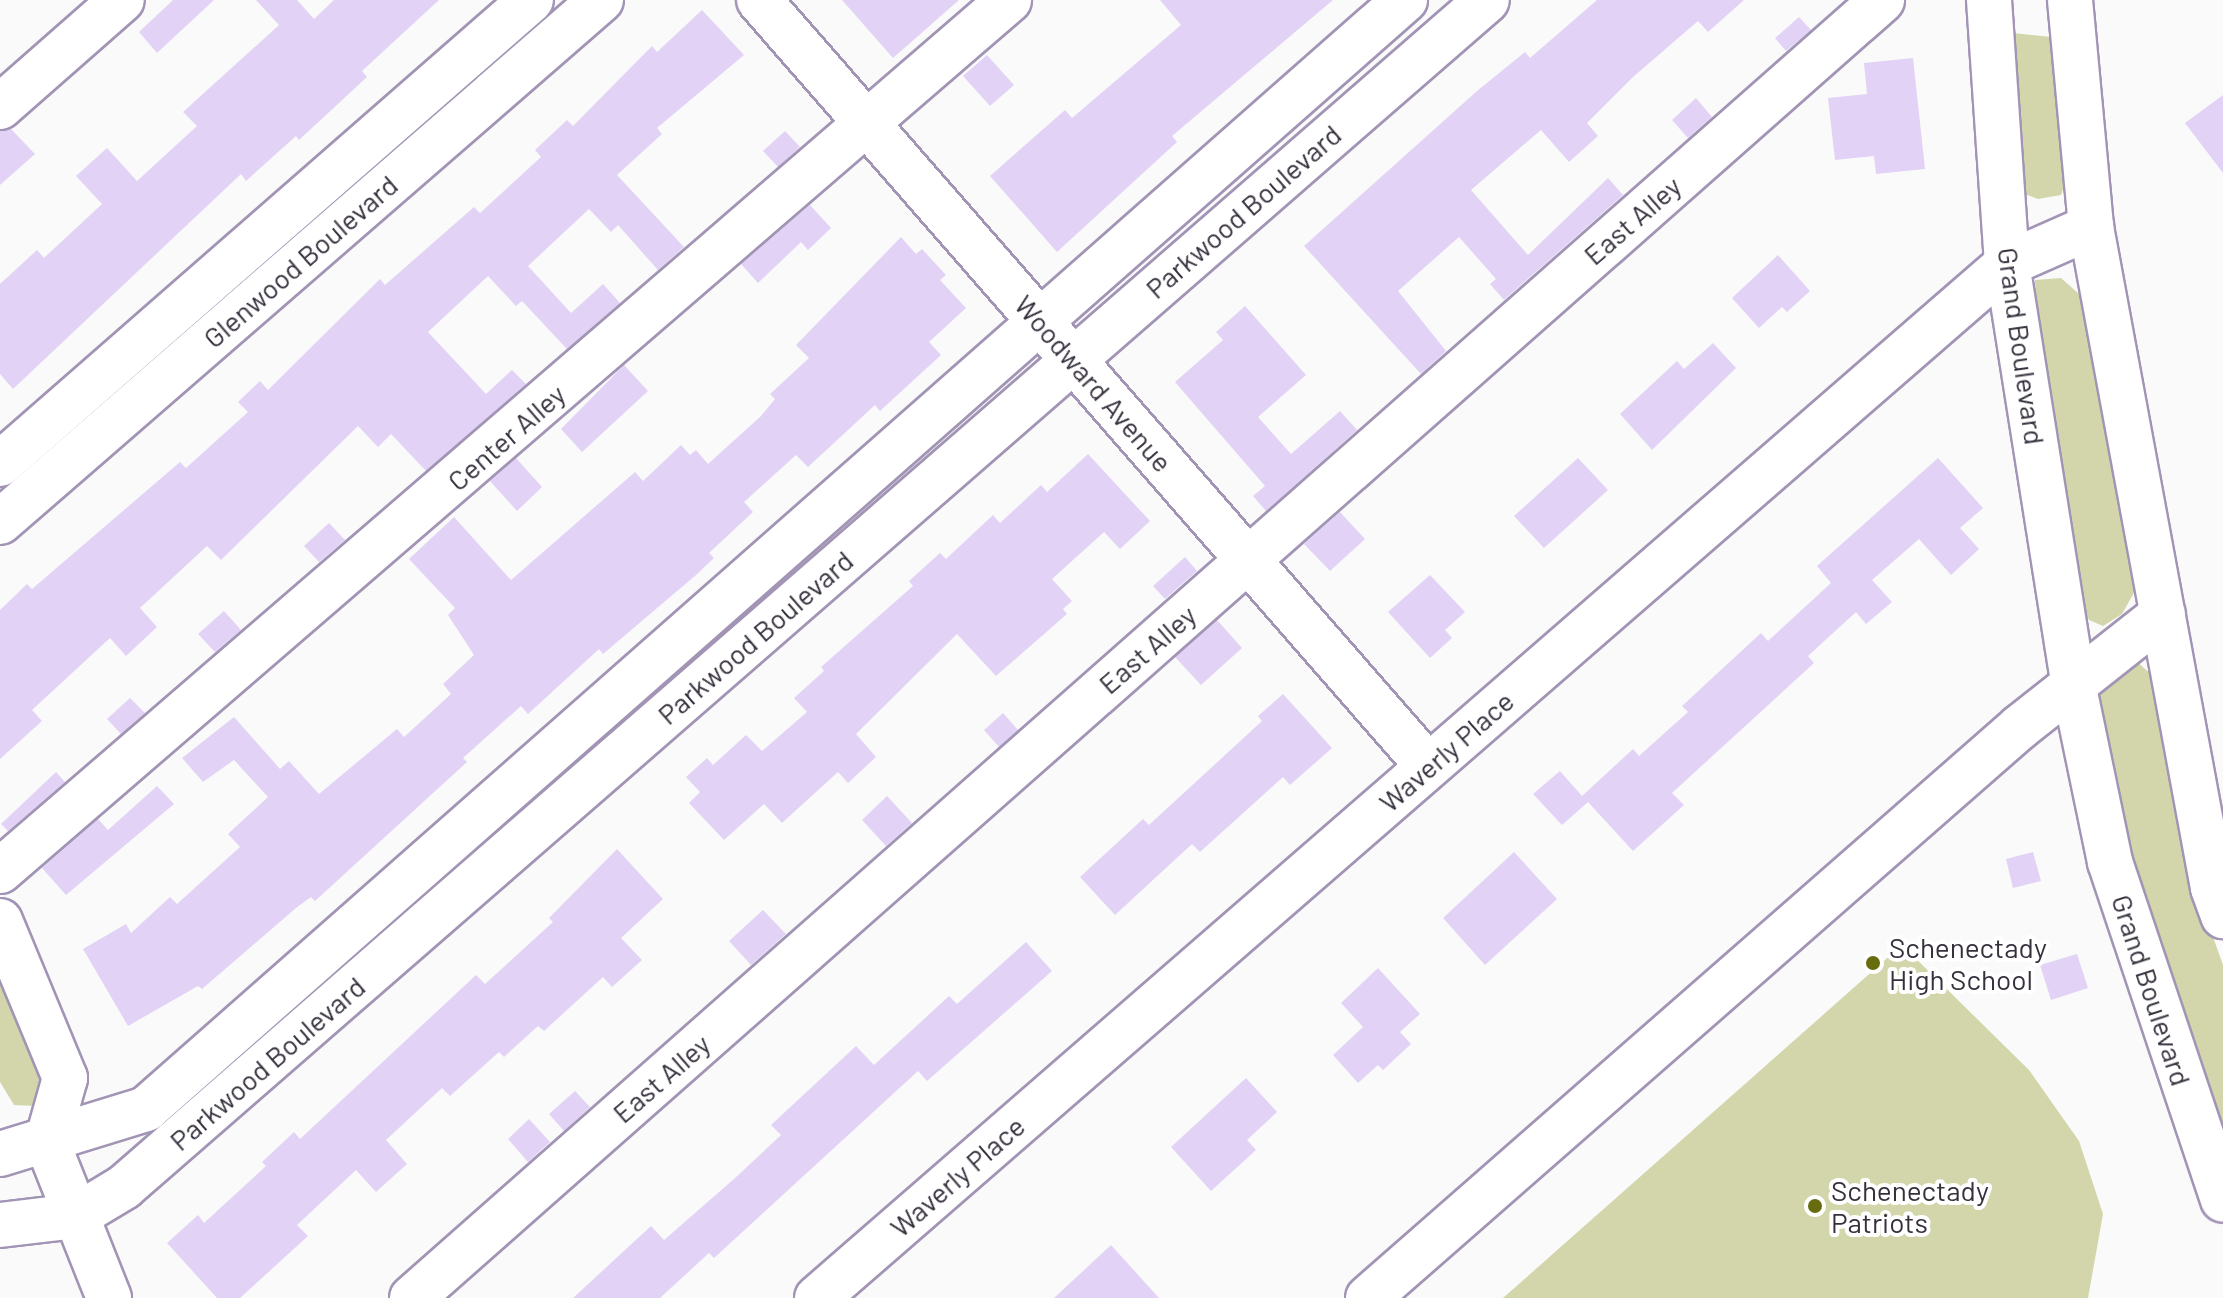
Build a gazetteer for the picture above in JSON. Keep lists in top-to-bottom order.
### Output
{
  "streets": {
    "street": [
      "Parkwood Boulevard",
      "East Alley",
      "Glenwood Boulevard",
      "Grand Boulevard",
      "Woodward Avenue",
      "Center Alley",
      "Waverly Place"
    ]
  },
  "crossings": [
    ["Parkwood Boulevard", "Woodward Avenue"],
    ["East Alley", "Woodward Avenue"],
    ["Grand Boulevard", "Waverly Place"],
    ["Woodward Avenue", "Center Alley"],
    ["Woodward Avenue", "Waverly Place"]
  ],
  "places": ["Schenectady High School", "Schenectady Patriots"]
}
